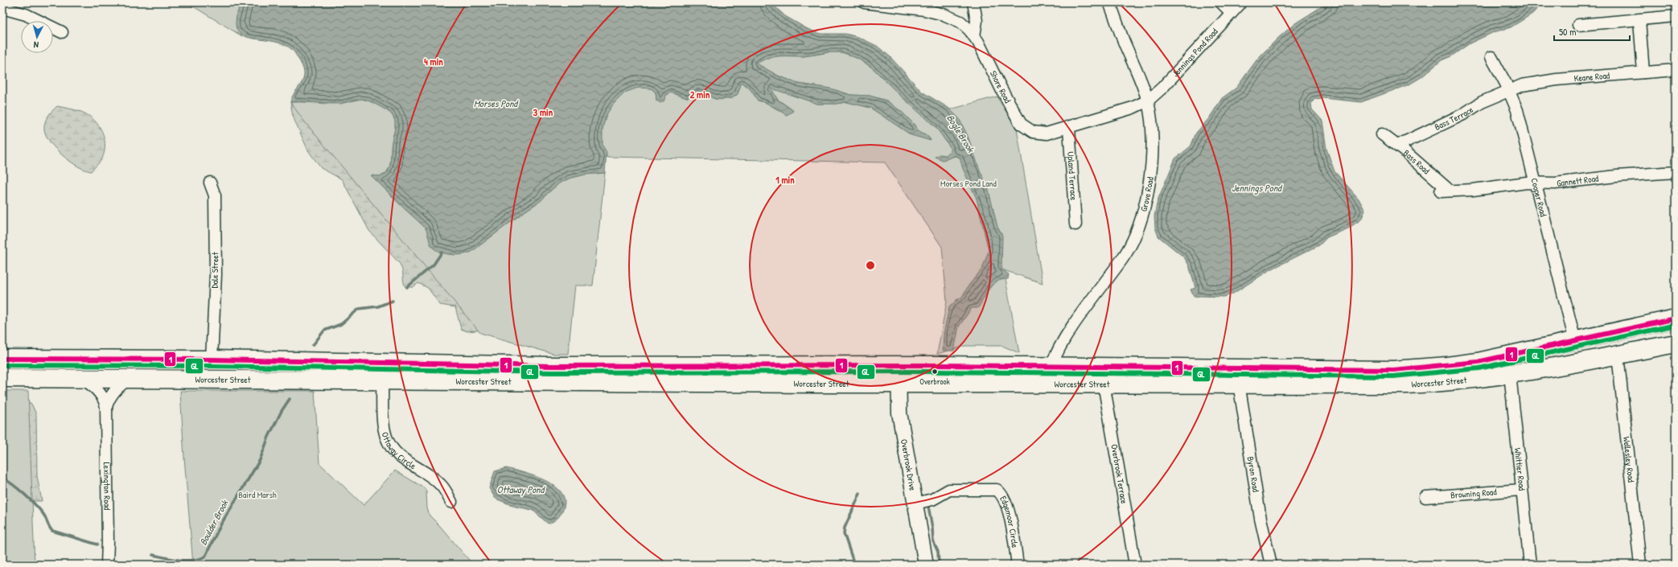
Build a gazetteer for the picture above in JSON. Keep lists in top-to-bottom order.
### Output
{
  "streets": {
    "highway": ["Worcester Street"],
    "street": [
      "Jennings Pond Road",
      "Keane Road",
      "Shore Road",
      "Bass Terrace",
      "Bass Road",
      "Upland Terrace",
      "Gannett Road",
      "Grove Road",
      "Cooper Road",
      "Dale Street",
      "Ottaway Circle",
      "Wellesley Road",
      "Overbrook Drive",
      "Whittier Road",
      "Overbrook Terrace",
      "Byron Road",
      "Lexington Road",
      "Browning Road",
      "Edgemoor Circle"
    ]
  },
  "crossings": [
    ["Jennings Pond Road", "Shore Road"],
    ["Jennings Pond Road", "Grove Road"],
    ["Keane Road", "Bass Terrace"],
    ["Keane Road", "Cooper Road"],
    ["Shore Road", "Upland Terrace"],
    ["Shore Road", "Grove Road"],
    ["Bass Terrace", "Bass Road"],
    ["Bass Terrace", "Cooper Road"],
    ["Bass Road", "Gannett Road"],
    ["Gannett Road", "Cooper Road"],
    ["Grove Road", "Worcester Street"],
    ["Cooper Road", "Worcester Street"],
    ["Dale Street", "Worcester Street"],
    ["Worcester Street", "Ottaway Circle"],
    ["Worcester Street", "Wellesley Road"],
    ["Worcester Street", "Overbrook Drive"],
    ["Worcester Street", "Whittier Road"],
    ["Worcester Street", "Overbrook Terrace"],
    ["Worcester Street", "Byron Road"],
    ["Worcester Street", "Lexington Road"],
    ["Overbrook Drive", "Edgemoor Circle"],
    ["Whittier Road", "Browning Road"]
  ],
  "water": [
    "Morses Pond",
    "Bogle Brook",
    "Jennings Pond",
    "Ottaway Pond",
    "Boulder Brook"
  ],
  "parks": ["Morses Pond Land", "Baird Marsh"],
  "places": ["Overbrook"],
  "lines": ["transit line 1", "transit line GL"],
  "scale_bar": "50 m",
  "north": "bottom",
  "rings": [
    "4 min",
    "2 min",
    "3 min",
    "1 min"
  ]
}
